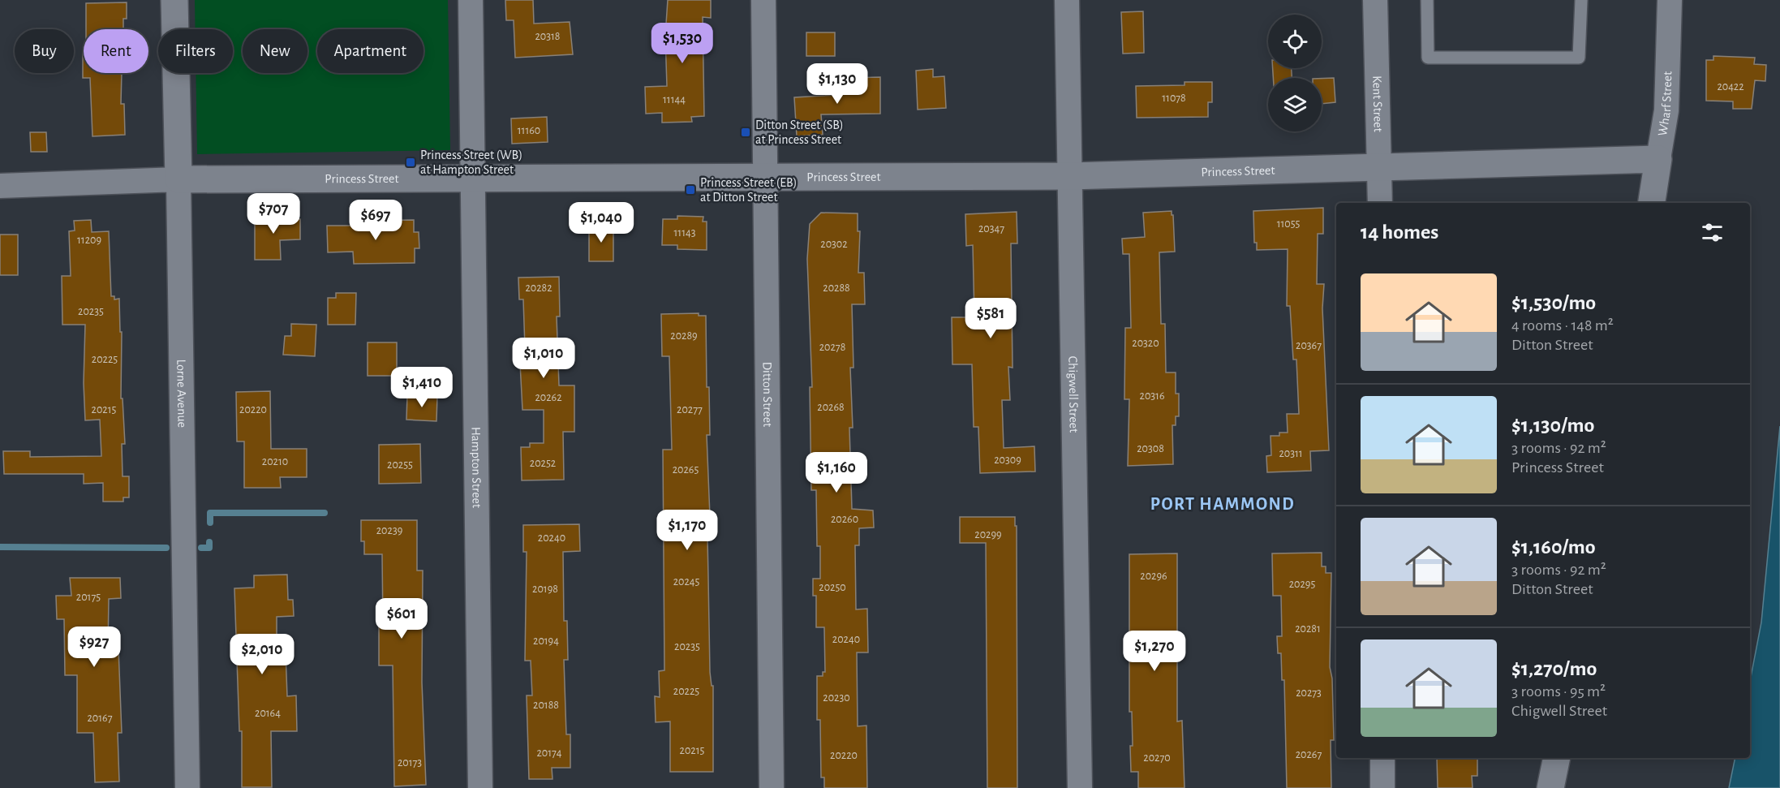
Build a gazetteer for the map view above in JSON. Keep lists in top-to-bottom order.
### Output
{
  "streets": {
    "street": [
      "Kent Street",
      "Wharf Street",
      "Princess Street",
      "Lorne Avenue",
      "Chigwell Street",
      "Ditton Street",
      "Hampton Street"
    ]
  },
  "crossings": [
    ["Kent Street", "Princess Street"],
    ["Wharf Street", "Princess Street"],
    ["Princess Street", "Lorne Avenue"],
    ["Princess Street", "Chigwell Street"],
    ["Princess Street", "Ditton Street"],
    ["Princess Street", "Hampton Street"]
  ],
  "districts": ["PORT HAMMOND"],
  "places": {
    "transit": ["Ditton Street (SB) at Princess Street", "Princess Street (WB) at Hampton Street", "Princess Street (EB) at Ditton Street"]
  },
  "house_numbers": [
    "20318",
    "20422",
    "11078",
    "11144",
    "11160",
    "11055",
    "20347",
    "11143",
    "11209",
    "20302",
    "20282",
    "20288",
    "20235",
    "20289",
    "20320",
    "20367",
    "20278",
    "20225",
    "20316",
    "20262",
    "20268",
    "20215",
    "20220",
    "20277",
    "20308",
    "20311",
    "20309",
    "20210",
    "20252",
    "20255",
    "20265",
    "20260",
    "20239",
    "20299",
    "20240",
    "20296",
    "20245",
    "20295",
    "20250",
    "20198",
    "20175",
    "20281",
    "20240",
    "20194",
    "20235",
    "20225",
    "20273",
    "20230",
    "20188",
    "20164",
    "20167",
    "20215",
    "20174",
    "20267",
    "20220",
    "20270",
    "20173"
  ],
  "page": {
    "price": [
      "$1,530",
      "$1,130",
      "$707",
      "$697",
      "$1,040",
      "$581",
      "$1,010",
      "$1,410",
      "$1,160",
      "$1,170",
      "$601",
      "$927",
      "$1,270",
      "$2,010"
    ],
    "chip": [
      "Buy",
      "Rent",
      "Filters",
      "New",
      "Apartment"
    ],
    "heading": "14 homes",
    "list": [
      {
        "name": "$1,530/mo",
        "note": "4 rooms · 148 m² · Ditton Street"
      },
      {
        "name": "$1,130/mo",
        "note": "3 rooms · 92 m² · Princess Street"
      },
      {
        "name": "$1,160/mo",
        "note": "3 rooms · 92 m² · Ditton Street"
      },
      {
        "name": "$1,270/mo",
        "note": "3 rooms · 95 m² · Chigwell Street"
      }
    ]
  }
}
